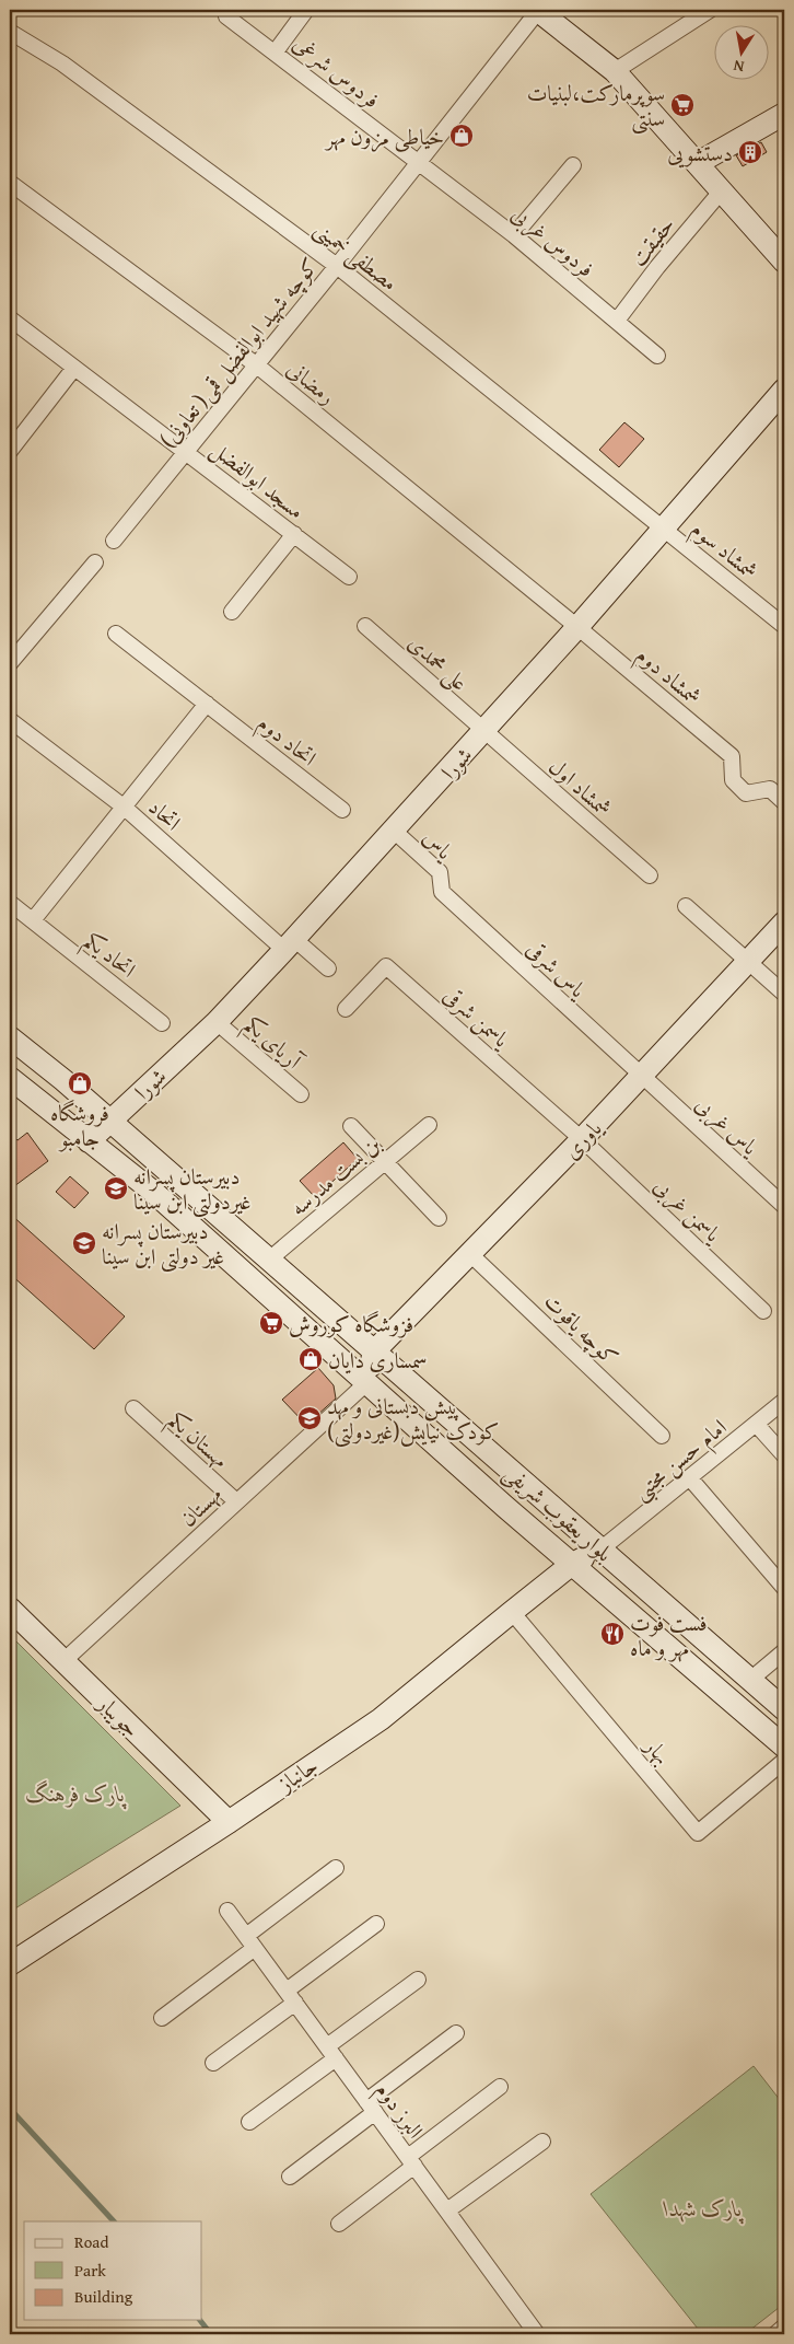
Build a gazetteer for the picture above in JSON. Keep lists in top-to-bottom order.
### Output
{
  "streets": {
    "street": [
      "فردوس شرغی",
      "فردوس غربی",
      "حقیقت",
      "مصطفی خمینی",
      "کوچه شهید ابوالفضل قمی( تعاونی)",
      "رمضانی",
      "مسجد ابوالفضل",
      "شمشاد سوم",
      "علی محمدی",
      "شمشاد دوم",
      "اتحاد دوم",
      "شورا",
      "شمشاد اول",
      "اتحاد",
      "یاس",
      "اتحاد یکم",
      "یاس شرقی",
      "یاسمن شرقی",
      "آریای یکم",
      "یاس غربی",
      "یاوری",
      "بن بست مدرسه",
      "یاسمن غربی",
      "کوچه یاقوت",
      "مهستان یکم",
      "امام حسن مجتبی",
      "مهستان",
      "بلوار یعقوب شریفی",
      "جویبار",
      "بهار",
      "جانباز",
      "البرز دوم"
    ]
  },
  "crossings": [
    ["فردوس شرغی", "فردوس غربی"],
    ["فردوس شرغی", "کوچه شهید ابوالفضل قمی( تعاونی)"],
    ["فردوس غربی", "حقیقت"],
    ["فردوس غربی", "کوچه شهید ابوالفضل قمی( تعاونی)"],
    ["مصطفی خمینی", "کوچه شهید ابوالفضل قمی( تعاونی)"],
    ["مصطفی خمینی", "شمشاد سوم"],
    ["مصطفی خمینی", "شورا"],
    ["کوچه شهید ابوالفضل قمی( تعاونی)", "رمضانی"],
    ["کوچه شهید ابوالفضل قمی( تعاونی)", "مسجد ابوالفضل"],
    ["رمضانی", "شمشاد دوم"],
    ["رمضانی", "شورا"],
    ["شمشاد سوم", "شورا"],
    ["علی محمدی", "شورا"],
    ["علی محمدی", "شمشاد اول"],
    ["شمشاد دوم", "شورا"],
    ["شورا", "شمشاد اول"],
    ["شورا", "اتحاد"],
    ["شورا", "یاس"],
    ["شورا", "آریای یکم"],
    ["شورا", "بلوار یعقوب شریفی"],
    ["یاس", "یاس شرقی"],
    ["یاس شرقی", "یاس غربی"],
    ["یاس شرقی", "یاوری"],
    ["یاسمن شرقی", "یاوری"],
    ["یاسمن شرقی", "یاسمن غربی"],
    ["یاس غربی", "یاوری"],
    ["یاوری", "یاسمن غربی"],
    ["یاوری", "کوچه یاقوت"],
    ["یاوری", "بلوار یعقوب شریفی"],
    ["بن بست مدرسه", "بلوار یعقوب شریفی"],
    ["مهستان یکم", "مهستان"],
    ["امام حسن مجتبی", "بلوار یعقوب شریفی"],
    ["امام حسن مجتبی", "جانباز"],
    ["مهستان", "بلوار یعقوب شریفی"],
    ["مهستان", "جویبار"],
    ["بلوار یعقوب شریفی", "جانباز"],
    ["جویبار", "جانباز"],
    ["بهار", "جانباز"]
  ],
  "parks": ["پارک فرهنگ", "پارک شهدا"],
  "places": {
    "supermarket": ["سوپرمارکت،لبنیات سنتی", "فزوشگاه کوروش"],
    "shop": ["خیاطی مزون مهر", "فروشگاه جامبو", "سمساری دایان"],
    "building": ["دستشویی"],
    "school or university": ["دبیرستان پسرانه غیردولتی ابن سینا", "دبیرستان پسرانه غیر دولتی ابن سینا", "پیش دبستانی و مهد کودک نیایش(غیردولتی)"],
    "restaurant": ["فست فوت مهر و ماه"]
  },
  "legend": ["Road", "Park", "Building"],
  "north": "bottom"
}
